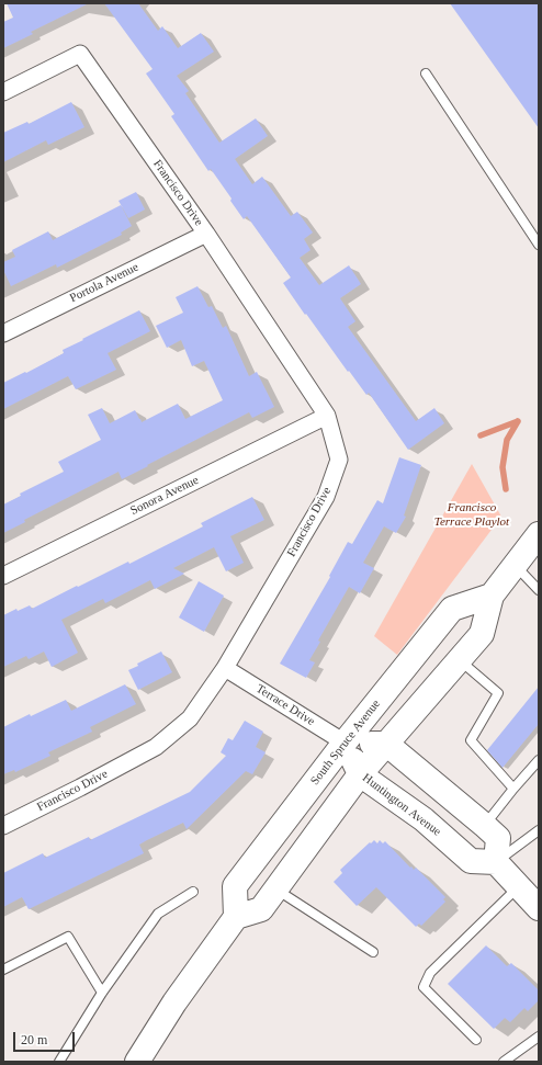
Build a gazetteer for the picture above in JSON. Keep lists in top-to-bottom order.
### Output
{
  "streets": {
    "main road": ["South Spruce Avenue", "Huntington Avenue"],
    "street": [
      "Francisco Drive",
      "Portola Avenue",
      "Sonora Avenue",
      "Terrace Drive"
    ]
  },
  "crossings": [
    ["Francisco Drive", "Portola Avenue"],
    ["Francisco Drive", "Sonora Avenue"],
    ["Francisco Drive", "Terrace Drive"],
    ["Terrace Drive", "South Spruce Avenue"],
    ["Terrace Drive", "Huntington Avenue"],
    ["South Spruce Avenue", "Huntington Avenue"]
  ],
  "parks": ["Francisco Terrace Playlot"],
  "scale_bar": "20 m"
}
